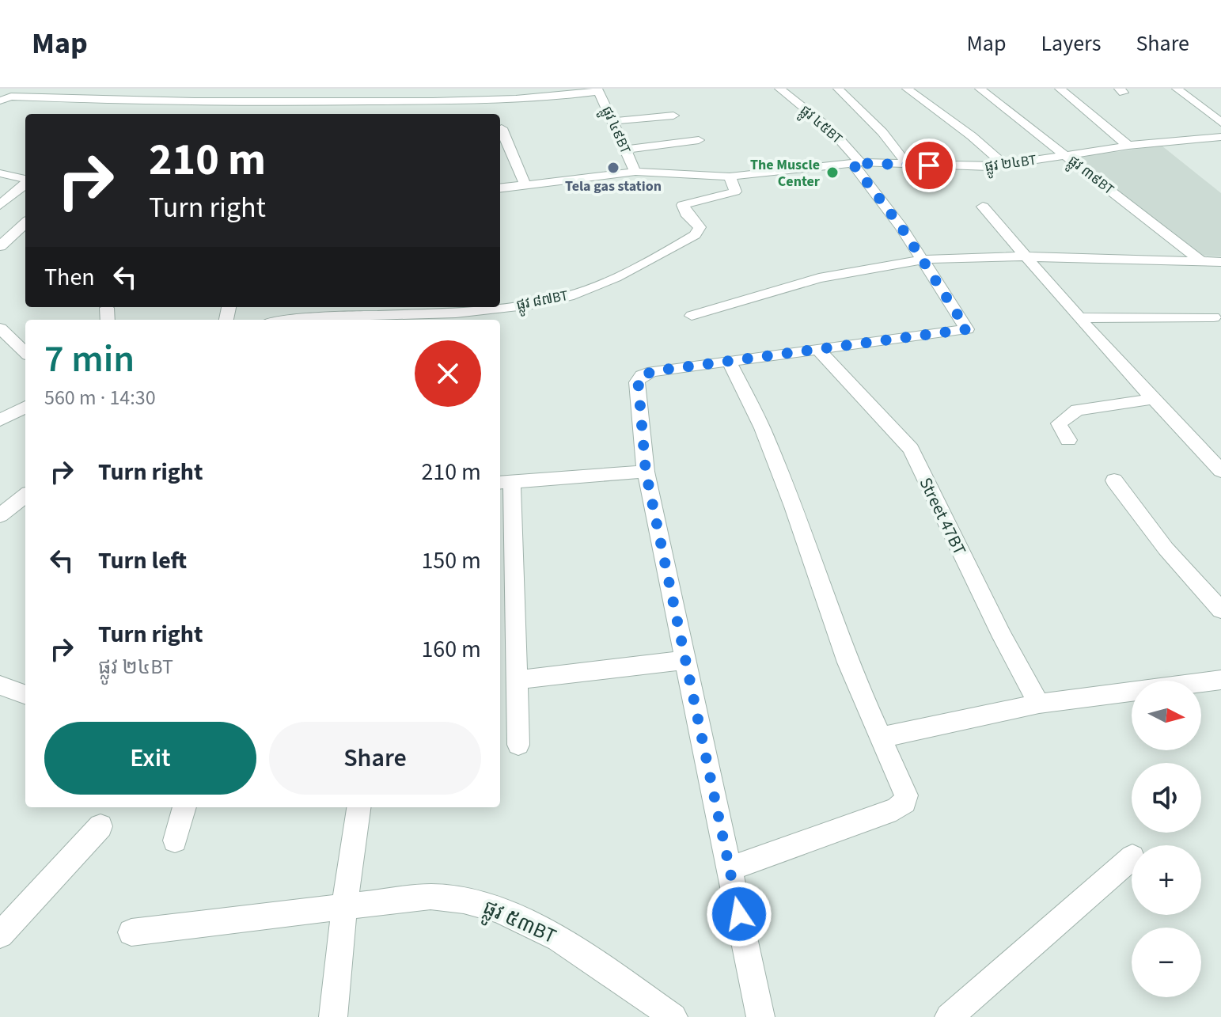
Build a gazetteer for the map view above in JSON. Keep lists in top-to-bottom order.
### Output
{
  "streets": {
    "street": [
      "ផ្លូវ ៤៥BT",
      "ផ្លូវ ៤៩BT",
      "ផ្លូវ ២៤BT",
      "ផ្លូវ ៣៩BT",
      "ផ្លូវ ៨៧BT",
      "Street 47BT",
      "ផ្លូវ ៥៣BT"
    ]
  },
  "crossings": [
    ["ផ្លូវ ៤៥BT", "ផ្លូវ ២៤BT"],
    ["ផ្លូវ ៤៥BT", "Street 47BT"],
    ["ផ្លូវ ៤៩BT", "ផ្លូវ ២៤BT"],
    ["ផ្លូវ ២៤BT", "ផ្លូវ ៣៩BT"],
    ["ផ្លូវ ២៤BT", "ផ្លូវ ៨៧BT"]
  ],
  "places": ["Tela gas station", "The Muscle Center"],
  "north": "right",
  "page": {
    "header": "Map",
    "nav": ["Map", "Layers", "Share"],
    "turn": ["210 m", "Turn right"],
    "then": "Then",
    "heading": ["7 min", "560 m · 14:30"],
    "list": [
      {
        "name": "Turn right",
        "value": "210 m"
      },
      {
        "name": "Turn left",
        "value": "150 m"
      },
      {
        "name": "Turn right",
        "note": "ផ្លូវ ២៤BT",
        "value": "160 m"
      }
    ],
    "map_buttons": ["+", "−"],
    "buttons": ["Exit", "Share"]
  }
}
